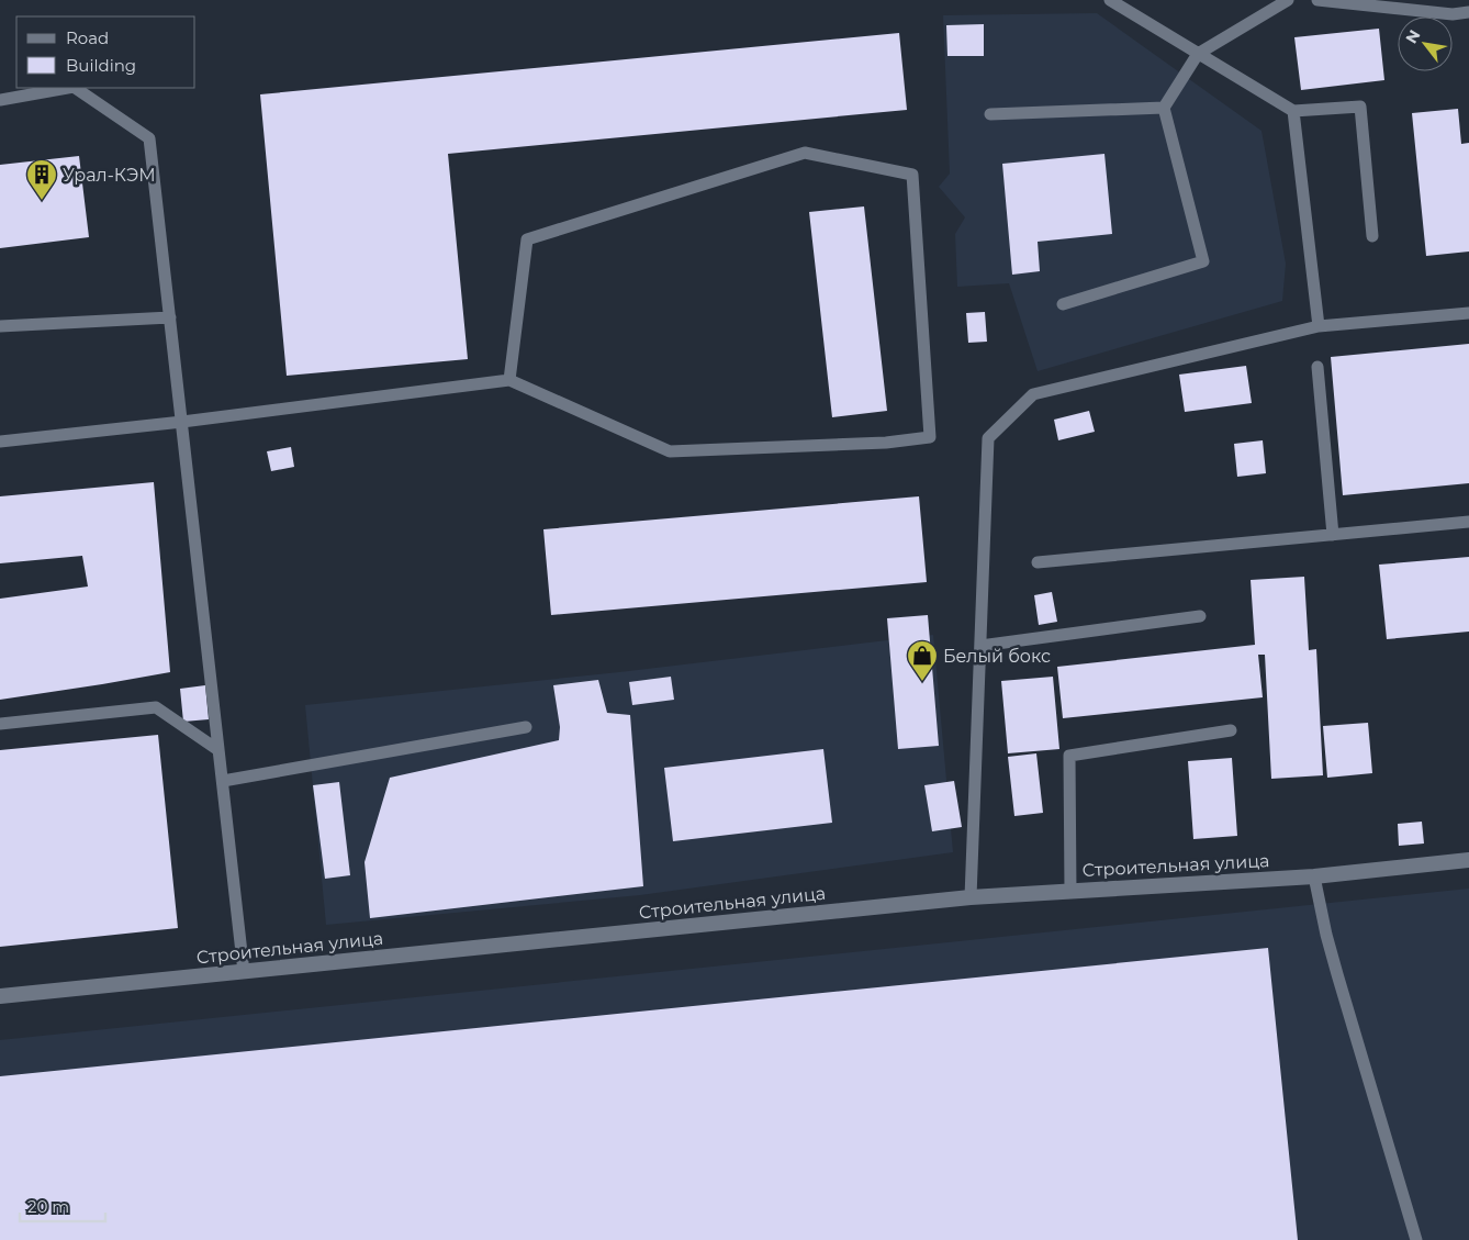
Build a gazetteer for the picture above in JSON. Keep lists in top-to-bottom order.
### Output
{
  "streets": {
    "street": ["Строительная улица"]
  },
  "places": {
    "building": ["Урал-КЭМ"],
    "shop": ["Белый бокс"]
  },
  "legend": ["Road", "Building"],
  "scale_bar": "20 m",
  "north": "top left"
}
